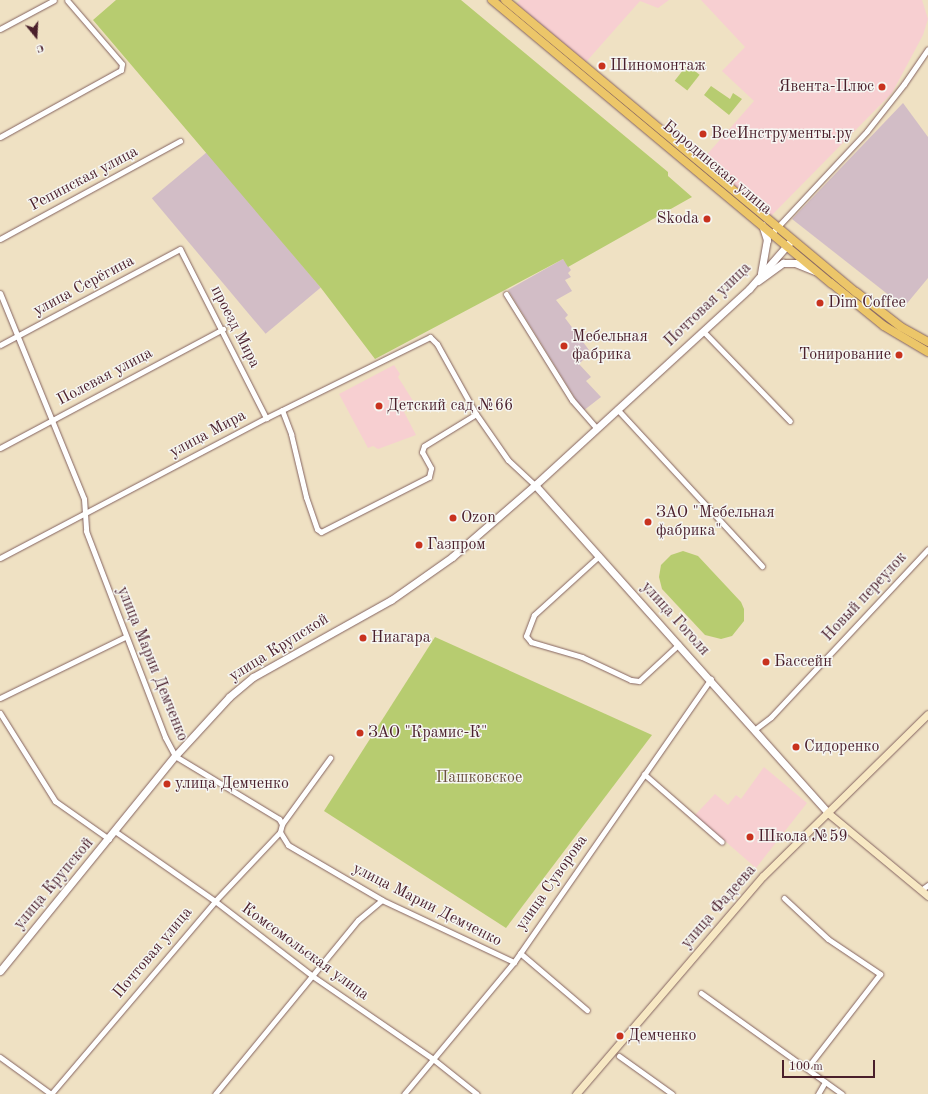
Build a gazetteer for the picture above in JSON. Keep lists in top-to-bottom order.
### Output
{
  "streets": {
    "main road": ["Бородинская улица", "улица Гоголя", "улица Фадеева"],
    "street": [
      "Репинская улица",
      "улица Серёгина",
      "Почтовая улица",
      "проезд Мира",
      "Полевая улица",
      "улица Мира",
      "Новый переулок",
      "улица Крупской",
      "улица Марии Демченко",
      "улица Суворова",
      "Комсомольская улица"
    ]
  },
  "crossings": [
    ["Бородинская улица", "Почтовая улица"],
    ["улица Серёгина", "проезд Мира"],
    ["улица Серёгина", "улица Марии Демченко"],
    ["Почтовая улица", "улица Гоголя"],
    ["Почтовая улица", "улица Крупской"],
    ["Почтовая улица", "улица Марии Демченко"],
    ["Почтовая улица", "Комсомольская улица"],
    ["проезд Мира", "Полевая улица"],
    ["проезд Мира", "улица Мира"],
    ["Полевая улица", "улица Марии Демченко"],
    ["улица Мира", "улица Гоголя"],
    ["улица Мира", "улица Марии Демченко"],
    ["Новый переулок", "улица Гоголя"],
    ["улица Гоголя", "улица Крупской"],
    ["улица Гоголя", "улица Суворова"],
    ["улица Гоголя", "улица Фадеева"],
    ["улица Крупской", "улица Марии Демченко"],
    ["улица Крупской", "Комсомольская улица"],
    ["улица Марии Демченко", "улица Суворова"],
    ["улица Суворова", "Комсомольская улица"]
  ],
  "parks": ["Пашковское"],
  "places": [
    "Шиномонтаж",
    "Явента-Плюс",
    "ВсеИнструменты.ру",
    "Skoda",
    "Dim Coffee",
    "Мебельная фабрика",
    "Тонирование",
    "Детский сад №66",
    "Ozon",
    "ЗАО \"Мебельная фабрика\"",
    "Газпром",
    "Ниагара",
    "Бассейн",
    "ЗАО \"Крамис-К\"",
    "Сидоренко",
    "улица Демченко",
    "Школа №59",
    "Демченко"
  ],
  "scale_bar": "100 m",
  "north": "bottom"
}
